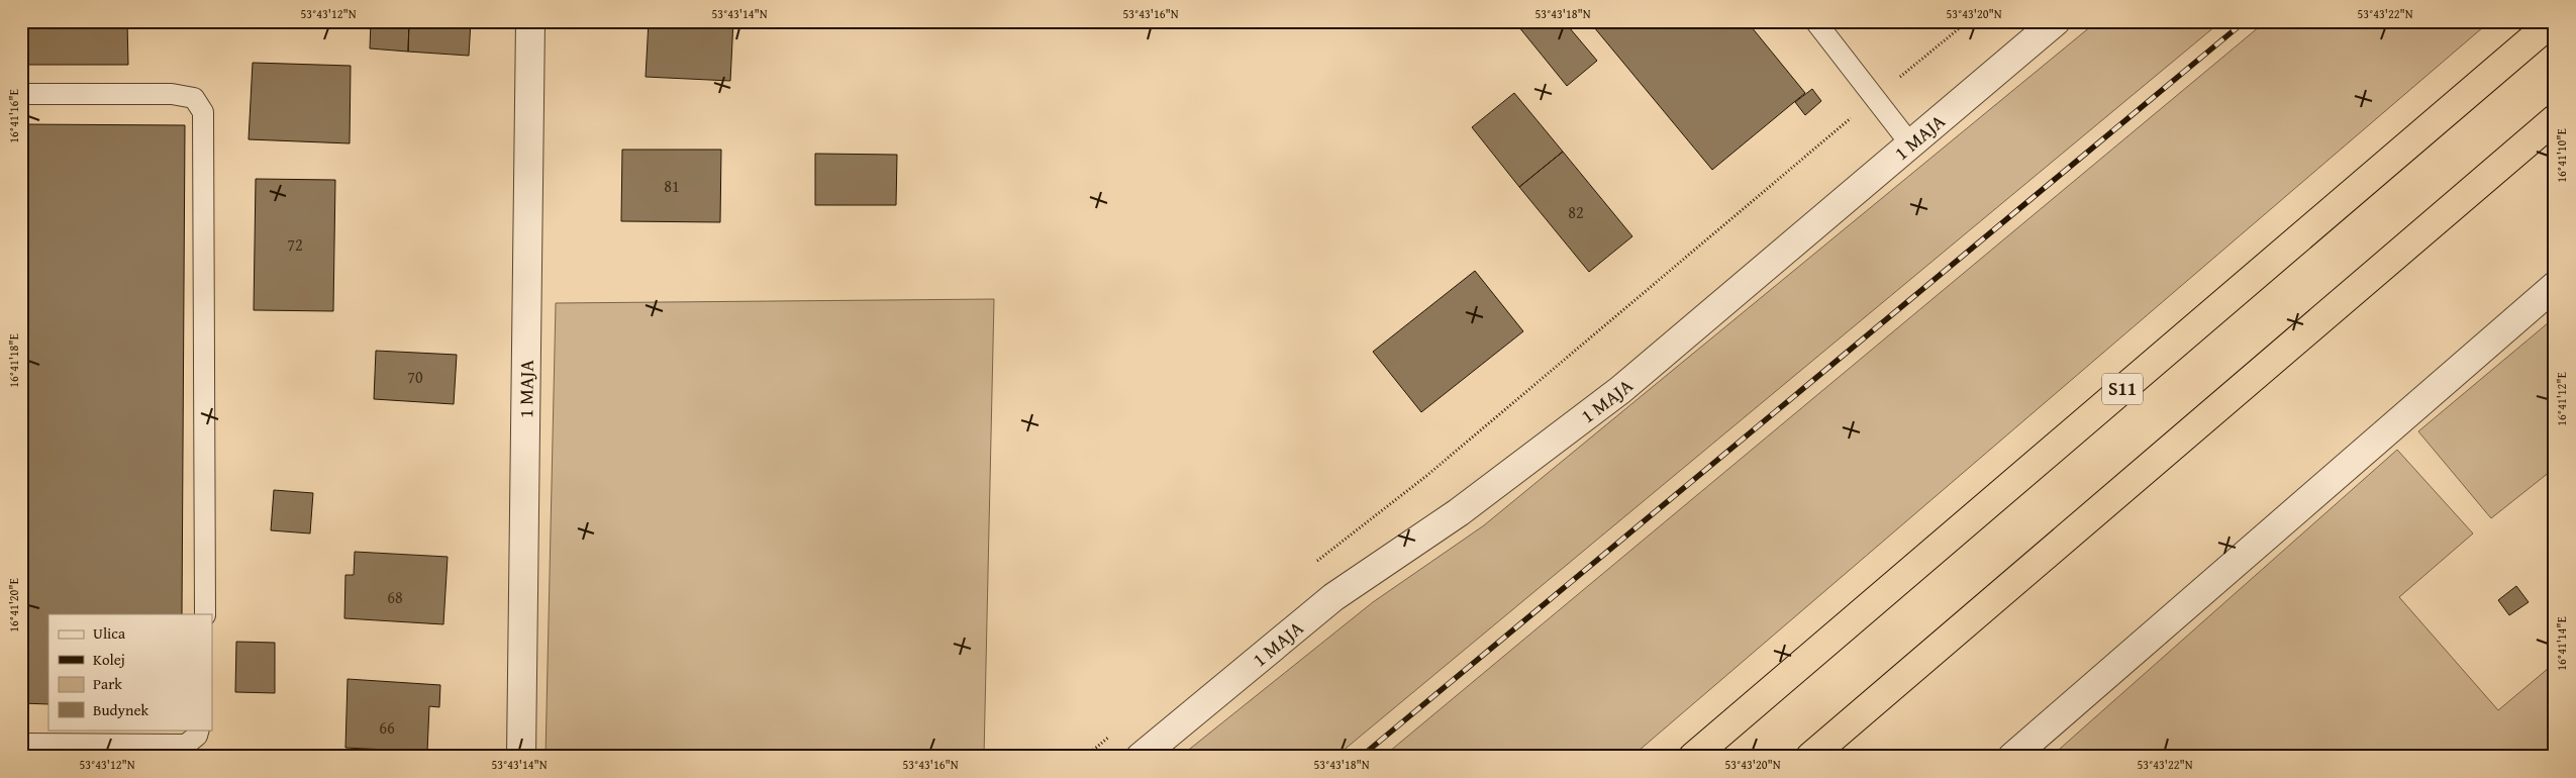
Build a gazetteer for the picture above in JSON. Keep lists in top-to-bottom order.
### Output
{
  "streets": {
    "highway": ["S11"],
    "street": ["1 MAJA"]
  },
  "house_numbers": [
    "81",
    "82",
    "72",
    "70",
    "68",
    "66"
  ],
  "legend": [
    "Ulica",
    "Kolej",
    "Park",
    "Budynek"
  ],
  "coordinates": [
    "53°43'12\"N",
    "53°43'14\"N",
    "53°43'16\"N",
    "53°43'18\"N",
    "53°43'20\"N",
    "53°43'22\"N",
    "16°41'16\"E",
    "16°41'10\"E",
    "16°41'18\"E",
    "16°41'12\"E",
    "16°41'20\"E",
    "16°41'14\"E"
  ]
}
